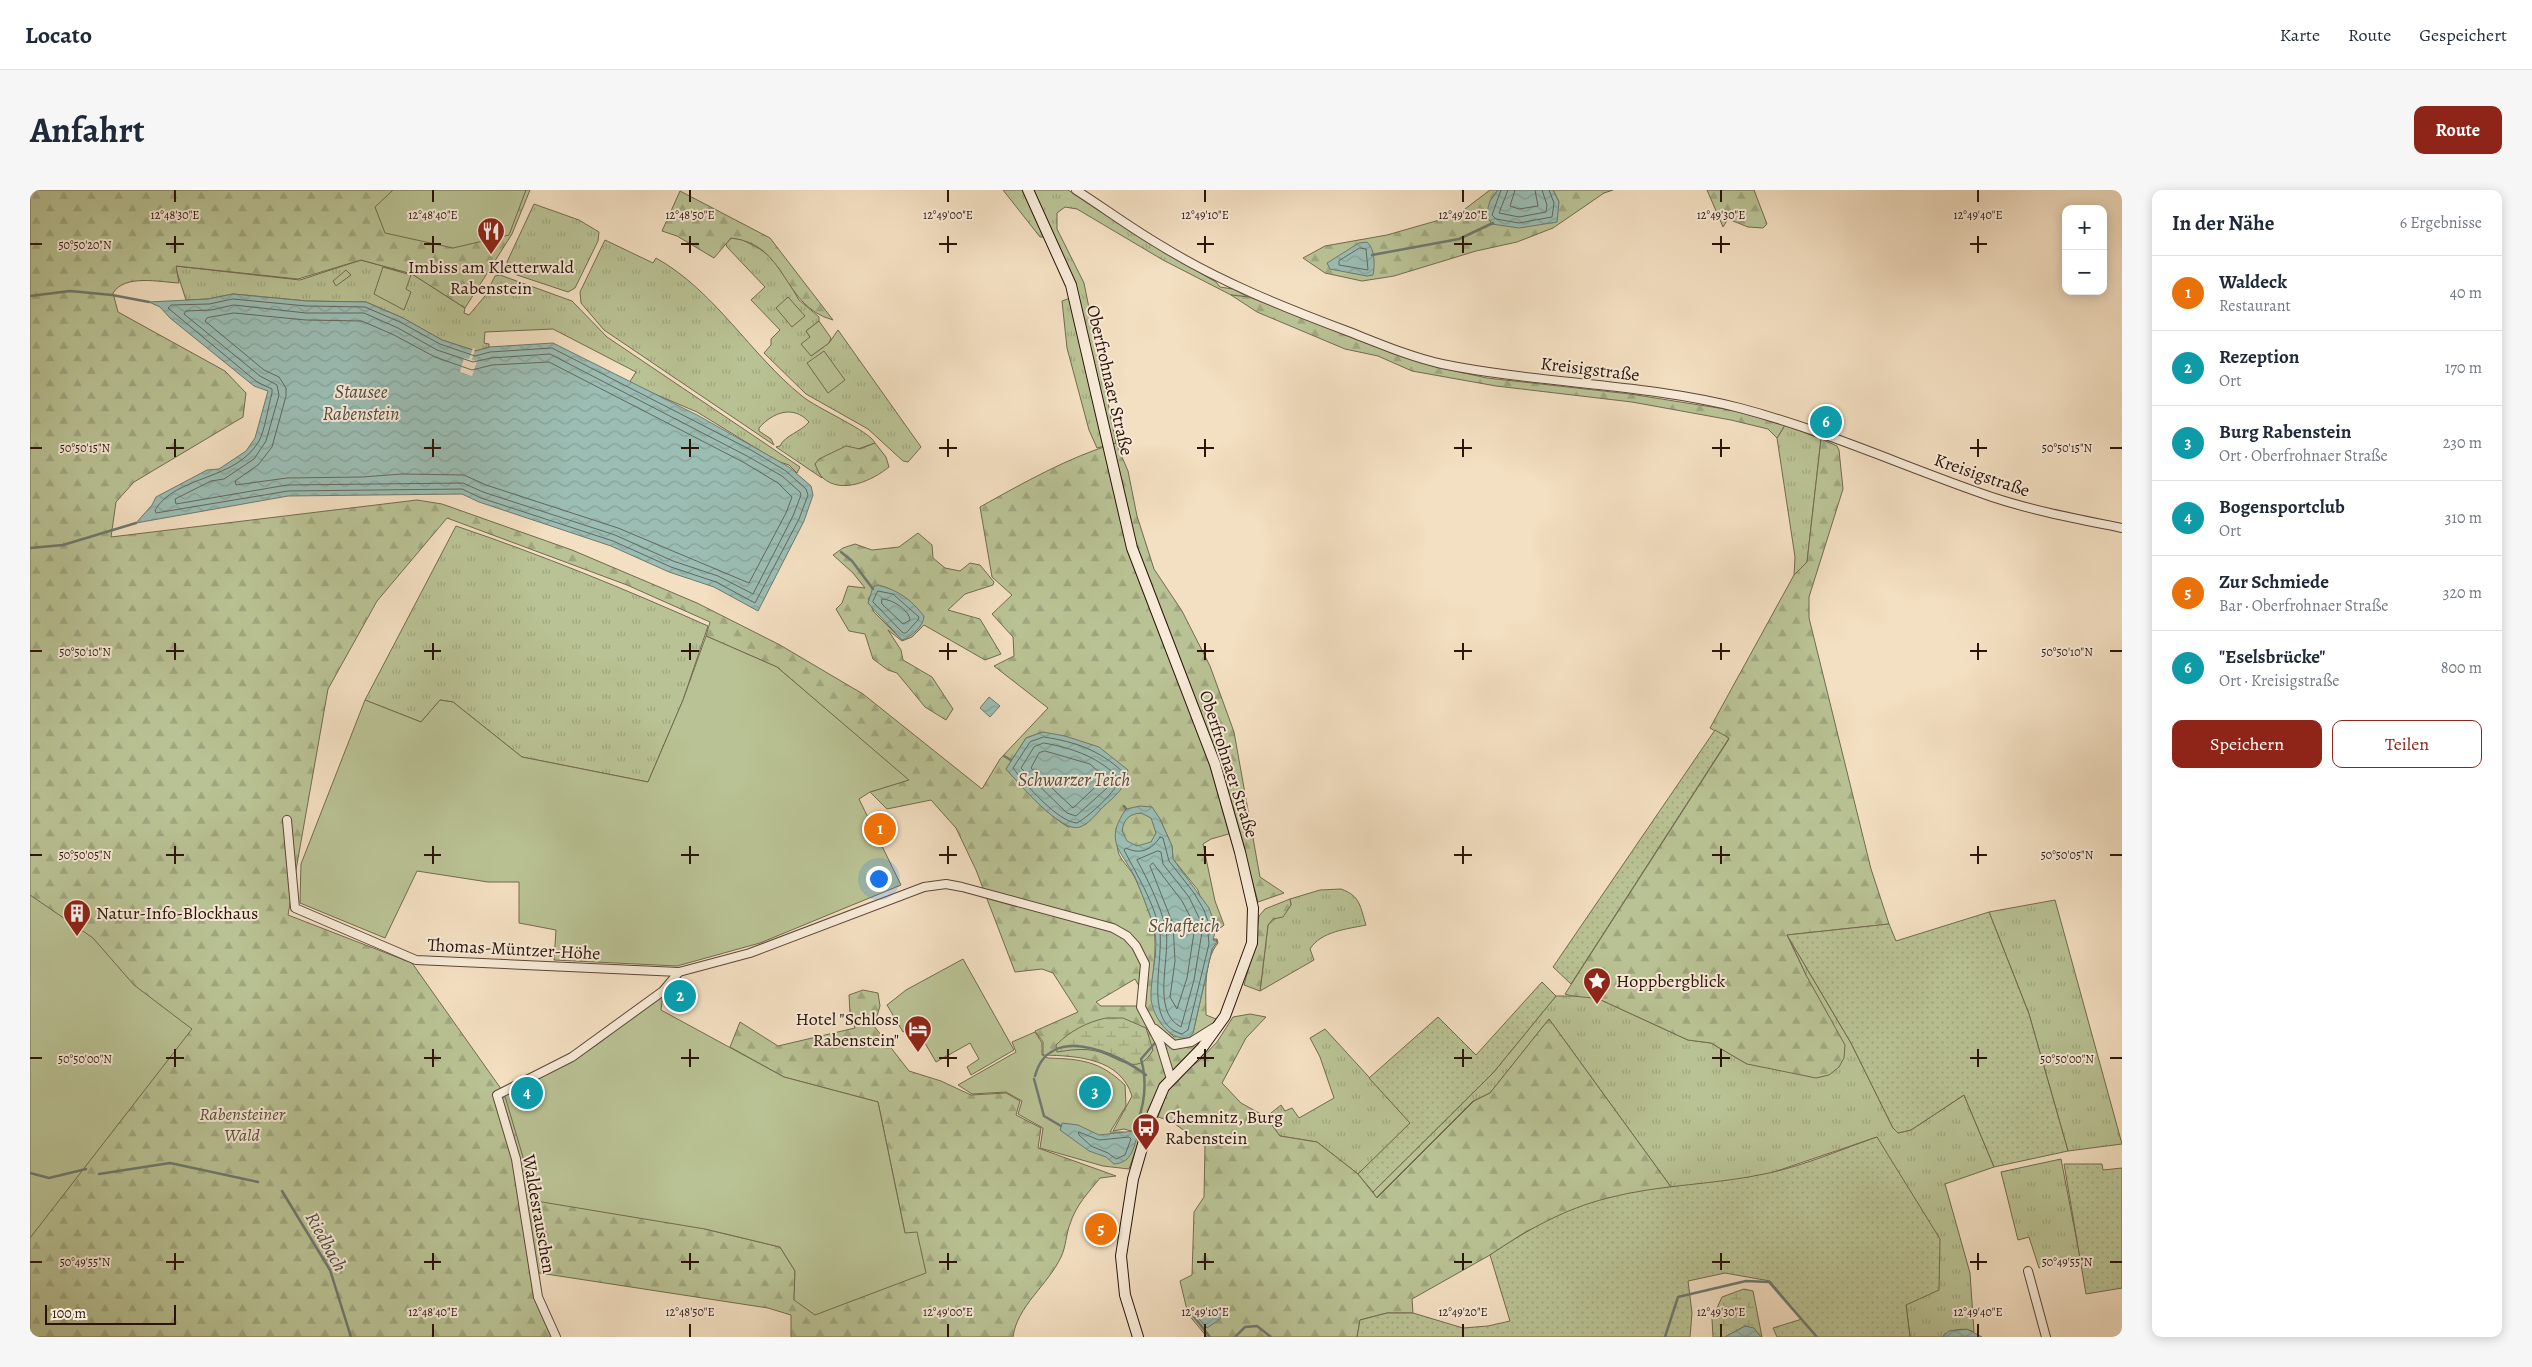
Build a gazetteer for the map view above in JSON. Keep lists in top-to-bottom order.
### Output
{
  "streets": {
    "main road": ["Oberfrohnaer Straße"],
    "street": ["Kreisigstraße", "Thomas-Müntzer-Höhe", "Waldesrauschen"]
  },
  "crossings": [
    ["Oberfrohnaer Straße", "Thomas-Müntzer-Höhe"],
    ["Thomas-Müntzer-Höhe", "Waldesrauschen"]
  ],
  "water": [
    "Stausee Rabenstein",
    "Schwarzer Teich",
    "Schafteich",
    "Riedbach"
  ],
  "parks": ["Rabensteiner Wald"],
  "places": {
    "restaurant": ["Imbiss am Kletterwald Rabenstein"],
    "building": ["Natur-Info-Blockhaus"],
    "place": ["Hoppbergblick"],
    "hotel": ["Hotel \"Schloss Rabenstein\""],
    "bus stop": ["Chemnitz, Burg Rabenstein"]
  },
  "scale_bar": "100 m",
  "page": {
    "header": "Locato",
    "nav": ["Karte", "Route", "Gespeichert"],
    "title": "Anfahrt",
    "buttons": [
      "Route",
      ["Speichern", "Teilen"]
    ],
    "heading": ["In der Nähe", "6 Ergebnisse"],
    "map_buttons": ["+", "−"],
    "list": [
      {
        "mark": "1",
        "name": "Waldeck",
        "note": "Restaurant",
        "value": "40 m"
      },
      {
        "mark": "2",
        "name": "Rezeption",
        "note": "Ort",
        "value": "170 m"
      },
      {
        "mark": "3",
        "name": "Burg Rabenstein",
        "note": "Ort · Oberfrohnaer Straße",
        "value": "230 m"
      },
      {
        "mark": "4",
        "name": "Bogensportclub",
        "note": "Ort",
        "value": "310 m"
      },
      {
        "mark": "5",
        "name": "Zur Schmiede",
        "note": "Bar · Oberfrohnaer Straße",
        "value": "320 m"
      },
      {
        "mark": "6",
        "name": "\"Eselsbrücke\"",
        "note": "Ort · Kreisigstraße",
        "value": "800 m"
      }
    ],
    "pins": [
      "6",
      "1",
      "2",
      "3",
      "4",
      "5"
    ],
    "scale": "100 m"
  },
  "coordinates": [
    "12°48'30\"E",
    "12°48'40\"E",
    "12°48'50\"E",
    "12°49'00\"E",
    "12°49'10\"E",
    "12°49'20\"E",
    "12°49'30\"E",
    "12°49'40\"E",
    "50°50'20\"N",
    "50°50'15\"N",
    "50°50'10\"N",
    "50°50'05\"N",
    "50°50'00\"N",
    "50°49'55\"N"
  ]
}
